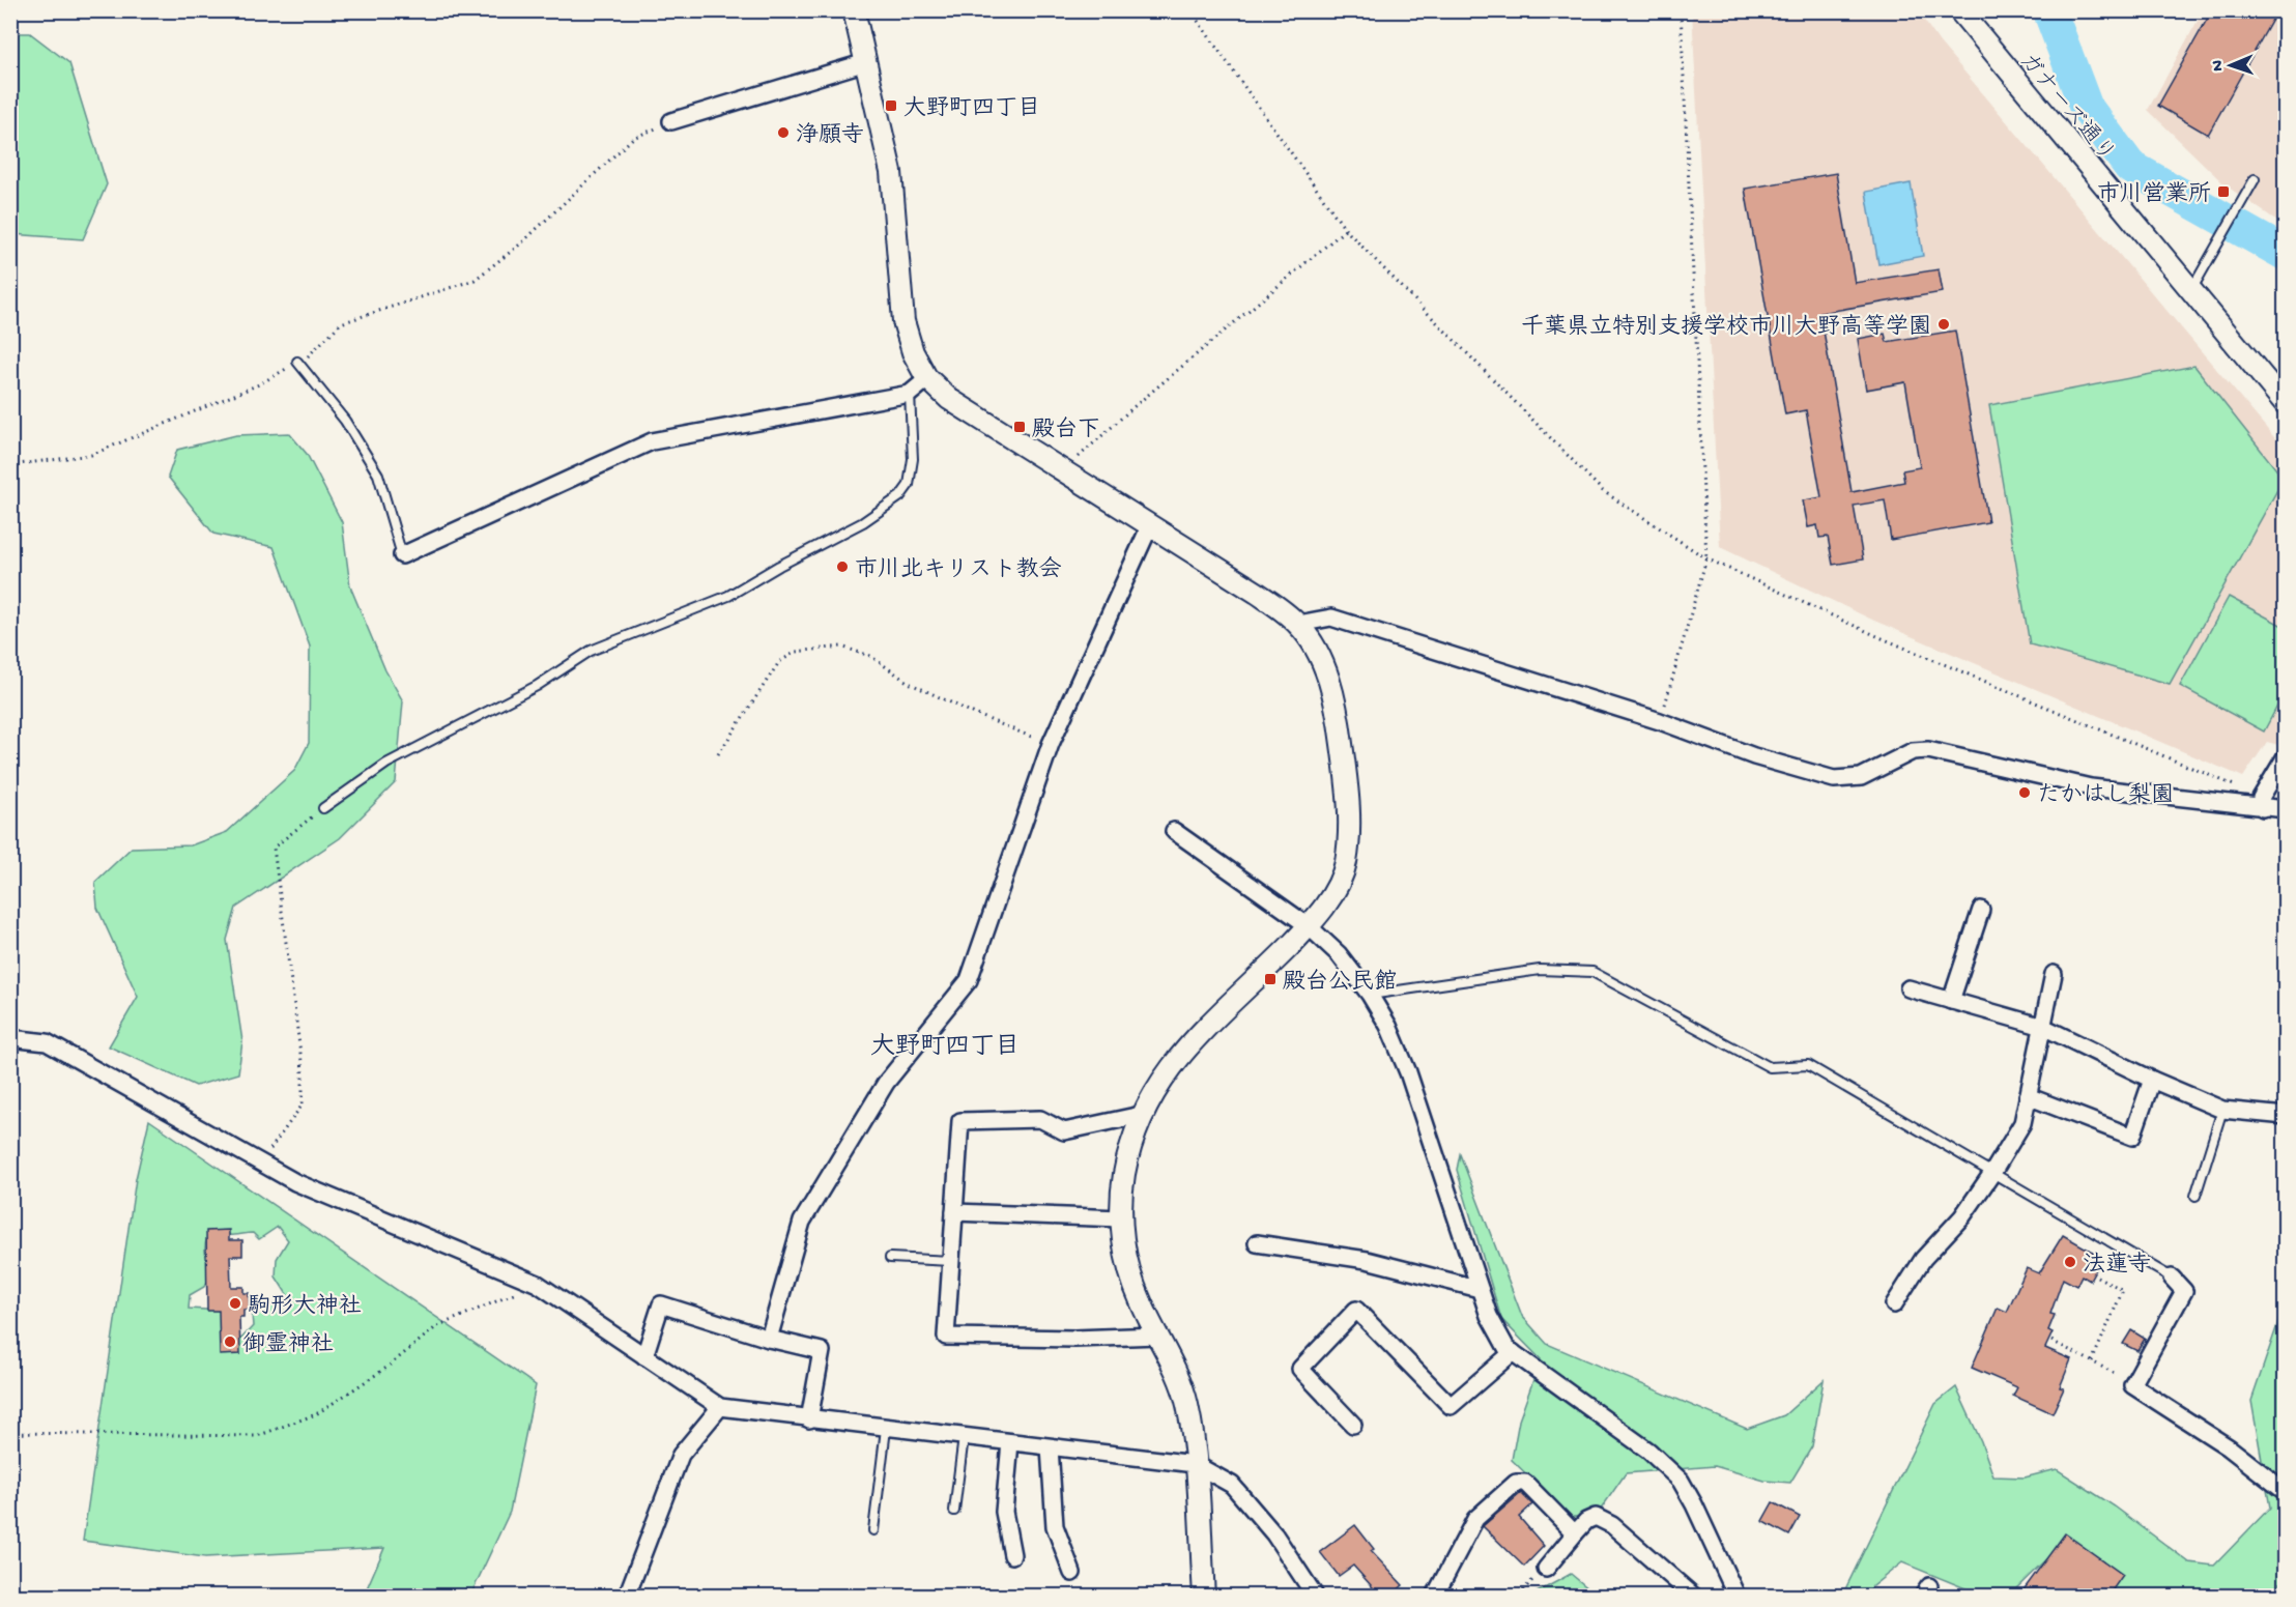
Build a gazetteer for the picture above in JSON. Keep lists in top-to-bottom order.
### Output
{
  "streets": {
    "street": ["ガナーズ通り"]
  },
  "districts": ["大野町四丁目"],
  "places": {
    "transit": [
      "大野町四丁目",
      "市川営業所",
      "殿台下",
      "殿台公民館"
    ],
    "other": [
      "浄願寺",
      "千葉県立特別支援学校市川大野高等学園",
      "市川北キリスト教会",
      "たかはし梨園",
      "法蓮寺",
      "駒形大神社",
      "御霊神社"
    ]
  },
  "north": "left"
}
